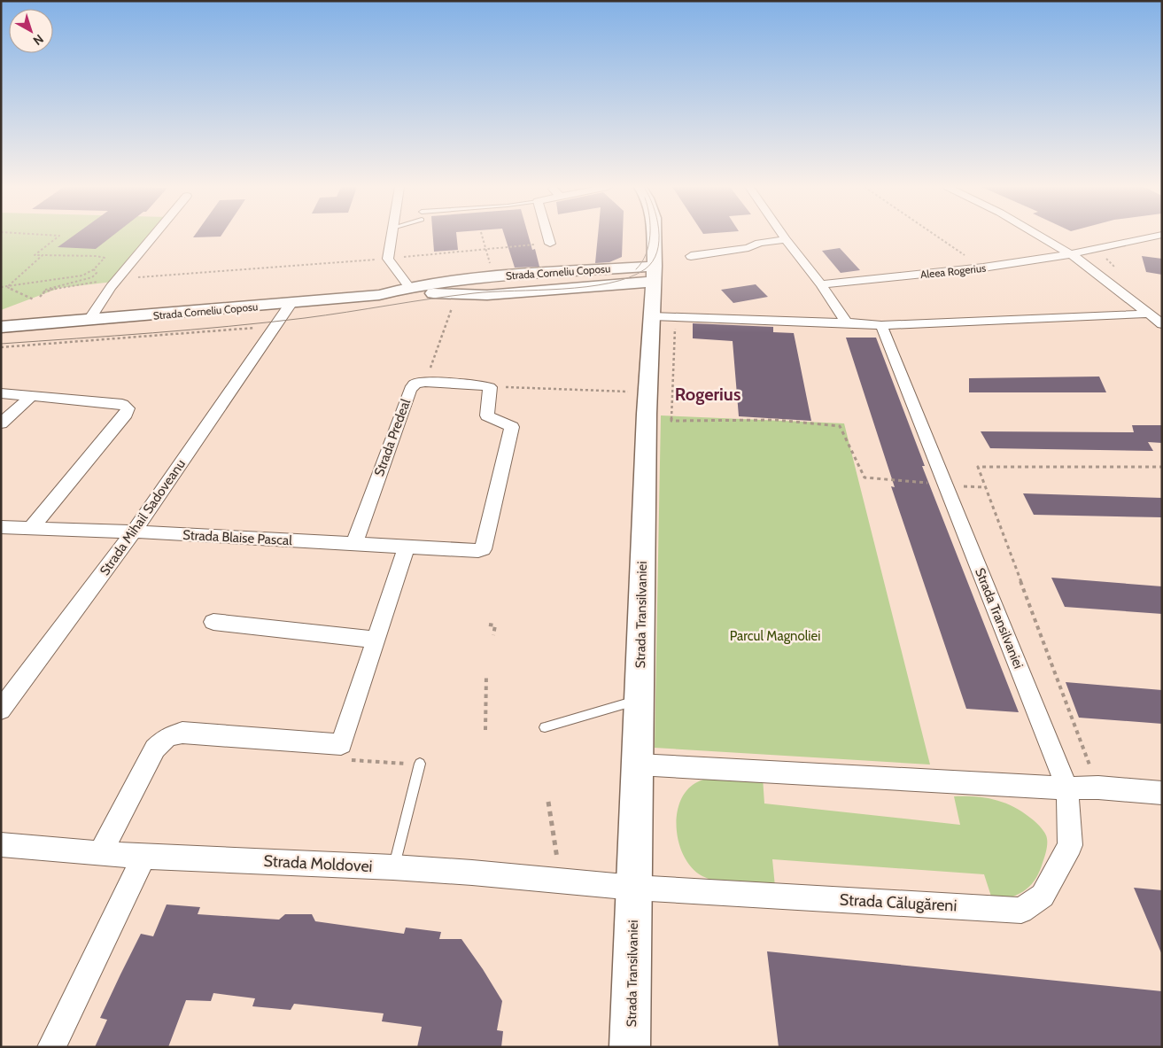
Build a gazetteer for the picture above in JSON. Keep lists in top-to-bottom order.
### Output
{
  "streets": {
    "main road": ["Strada Corneliu Coposu", "Strada Transilvaniei"],
    "street": [
      "Aleea Rogerius",
      "Strada Predeal",
      "Strada Mihail Sadoveanu",
      "Strada Blaise Pascal",
      "Strada Moldovei",
      "Strada Călugăreni"
    ]
  },
  "crossings": [
    ["Strada Corneliu Coposu", "Strada Mihail Sadoveanu"],
    ["Strada Corneliu Coposu", "Strada Transilvaniei"],
    ["Strada Predeal", "Strada Blaise Pascal"],
    ["Strada Mihail Sadoveanu", "Strada Blaise Pascal"],
    ["Strada Transilvaniei", "Strada Moldovei"],
    ["Strada Transilvaniei", "Strada Călugăreni"],
    ["Strada Moldovei", "Strada Călugăreni"]
  ],
  "districts": ["Rogerius"],
  "parks": ["Parcul Magnoliei"],
  "north": "bottom right"
}
